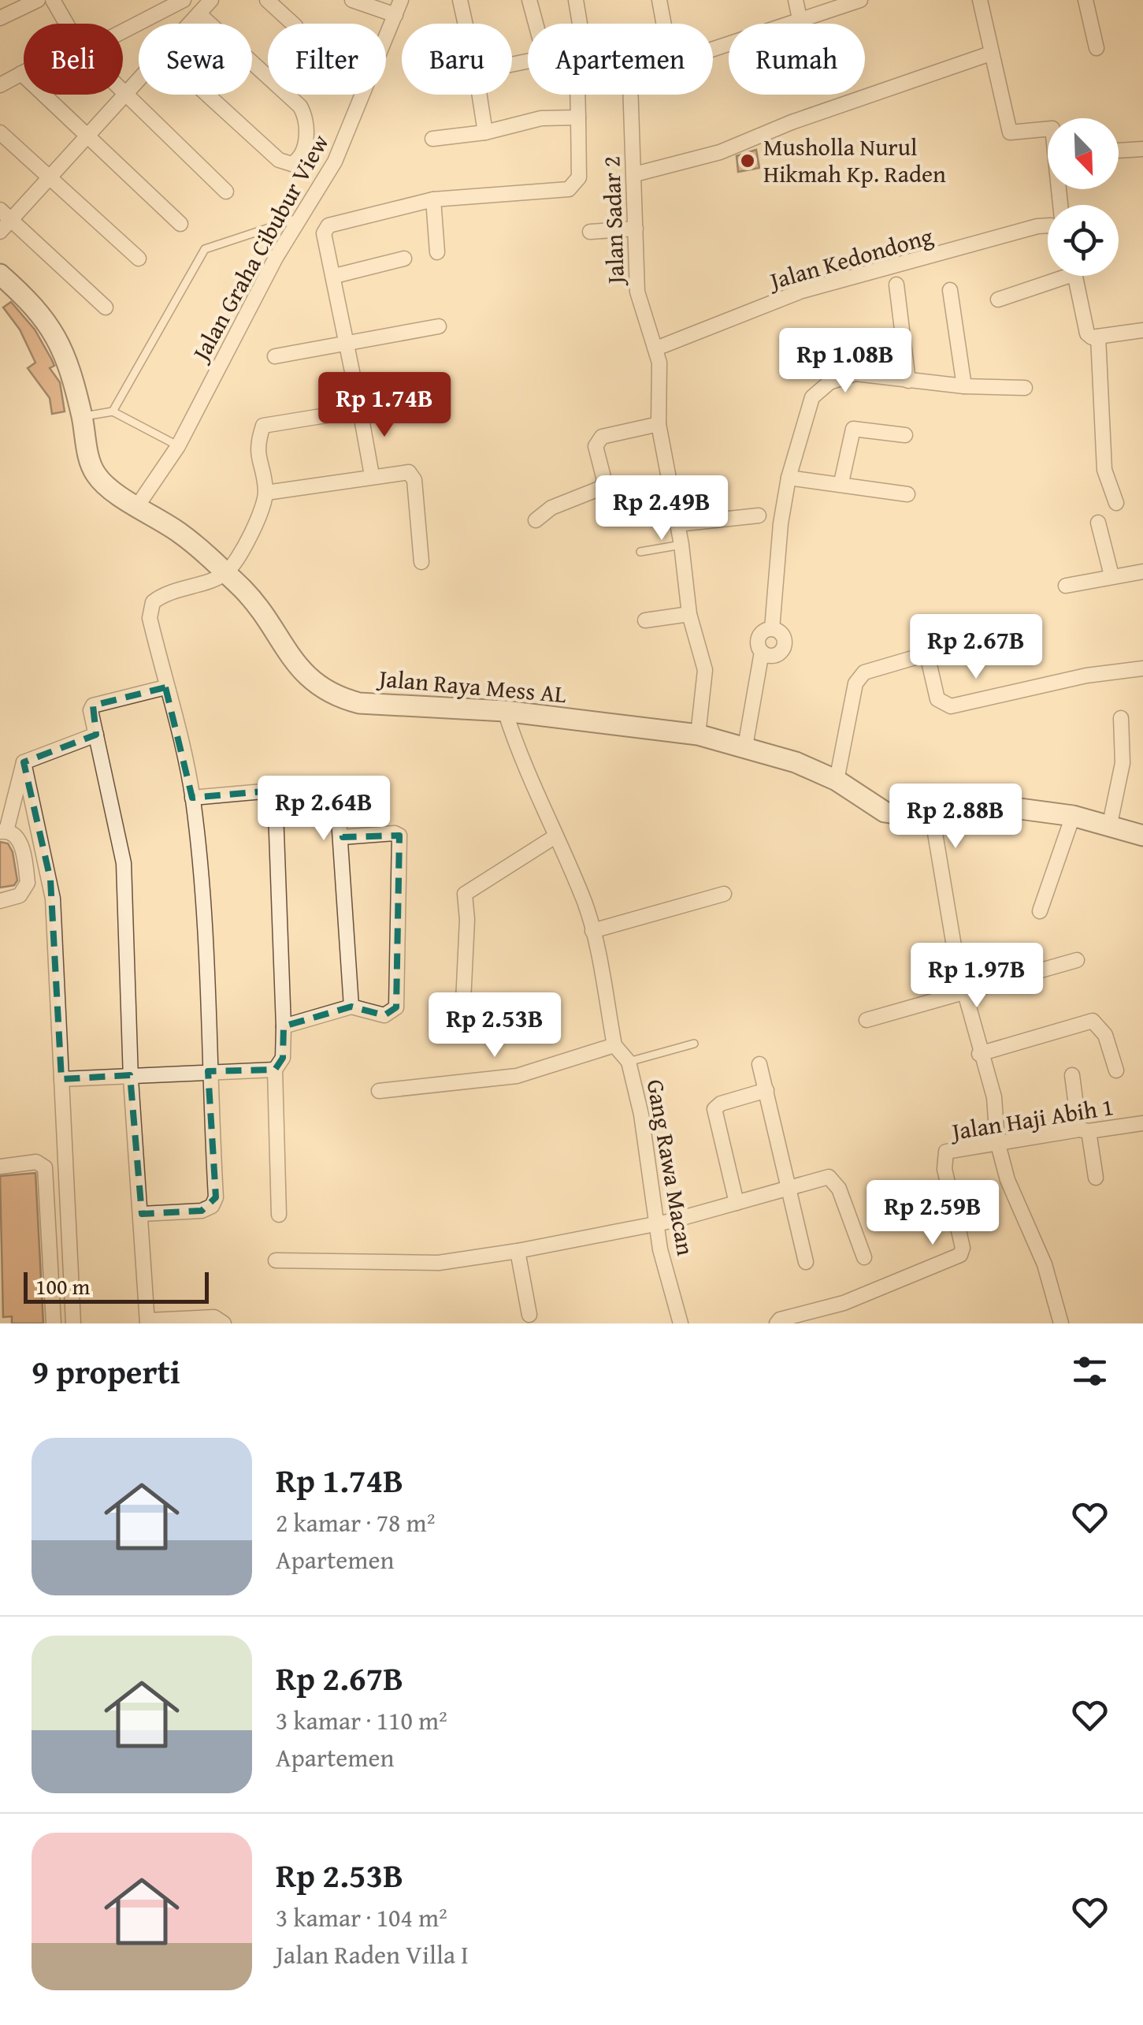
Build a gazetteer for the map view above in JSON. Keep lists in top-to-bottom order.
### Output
{
  "streets": {
    "street": [
      "Jalan Sadar 2",
      "Jalan Graha Cibubur View",
      "Jalan Kedondong",
      "Jalan Raya Mess AL",
      "Jalan Haji Abih 1",
      "Gang Rawa Macan"
    ]
  },
  "crossings": [
    ["Jalan Sadar 2", "Jalan Kedondong"],
    ["Jalan Sadar 2", "Jalan Raya Mess AL"],
    ["Jalan Graha Cibubur View", "Jalan Raya Mess AL"],
    ["Jalan Raya Mess AL", "Gang Rawa Macan"]
  ],
  "places": ["Musholla Nurul Hikmah Kp. Raden"],
  "scale_bar": "100 m",
  "north": "bottom right",
  "page": {
    "chip": [
      "Beli",
      "Sewa",
      "Filter",
      "Baru",
      "Apartemen",
      "Rumah"
    ],
    "price": [
      "Rp 1.08B",
      "Rp 1.74B",
      "Rp 2.49B",
      "Rp 2.67B",
      "Rp 2.64B",
      "Rp 2.88B",
      "Rp 1.97B",
      "Rp 2.53B",
      "Rp 2.59B"
    ],
    "scale": "100 m",
    "heading": "9 properti",
    "list": [
      {
        "name": "Rp 1.74B",
        "note": "2 kamar · 78 m² · Apartemen"
      },
      {
        "name": "Rp 2.67B",
        "note": "3 kamar · 110 m² · Apartemen"
      },
      {
        "name": "Rp 2.53B",
        "note": "3 kamar · 104 m² · Jalan Raden Villa I"
      }
    ]
  }
}
